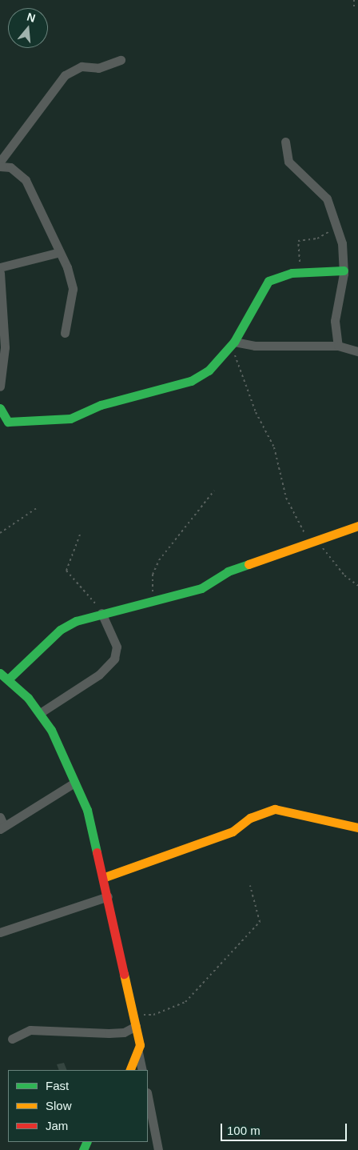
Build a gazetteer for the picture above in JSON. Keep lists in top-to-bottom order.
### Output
{
  "legend": ["Fast", "Slow", "Jam"],
  "scale_bar": "100 m",
  "north": "top"
}
